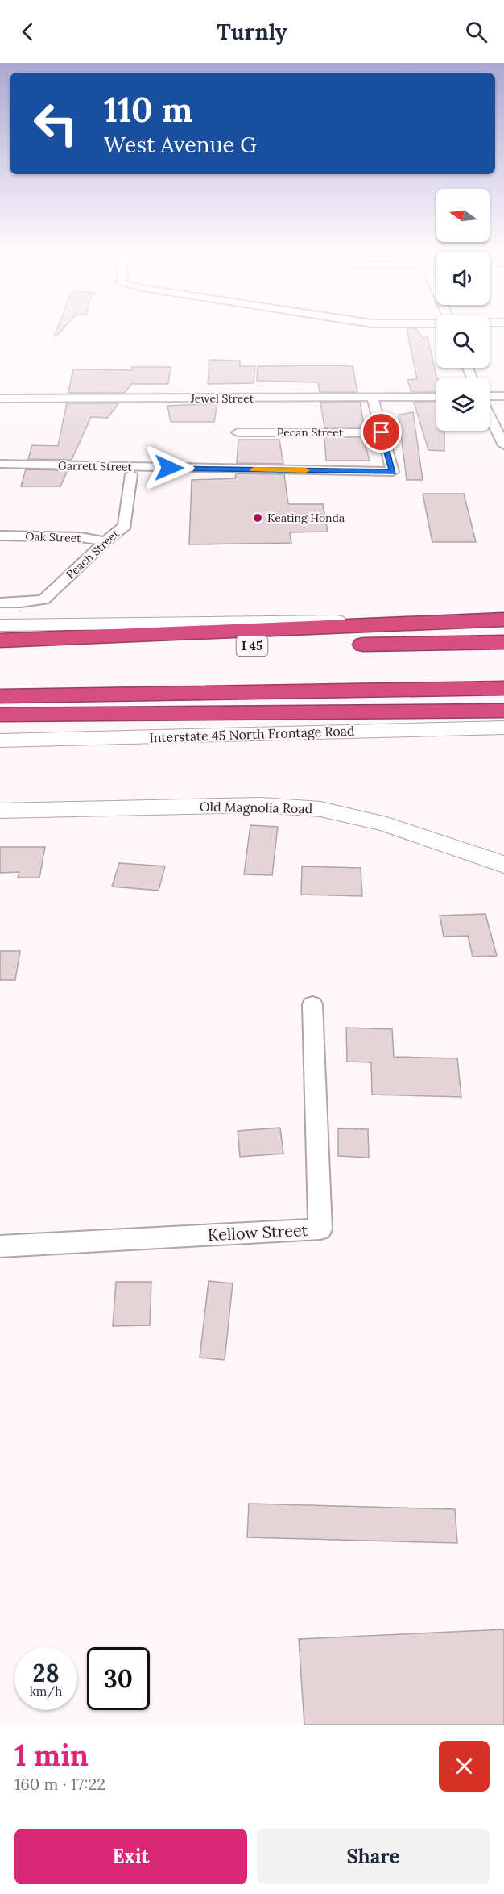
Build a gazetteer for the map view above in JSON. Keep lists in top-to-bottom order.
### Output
{
  "streets": {
    "highway": ["I 45"],
    "main road": ["Interstate 45 North Frontage Road", "Old Magnolia Road"],
    "street": [
      "Jewel Street",
      "Pecan Street",
      "Garrett Street",
      "Oak Street",
      "Peach Street",
      "Kellow Street"
    ]
  },
  "crossings": [
    ["Pecan Street", "Garrett Street"],
    ["Oak Street", "Peach Street"]
  ],
  "places": ["Keating Honda"],
  "north": "left",
  "page": {
    "header": "Turnly",
    "turn": ["110 m", "West Avenue G"],
    "speed": "28 km/h",
    "limit": "30",
    "heading": ["1 min", "160 m · 17:22"],
    "buttons": ["Exit", "Share"]
  }
}
